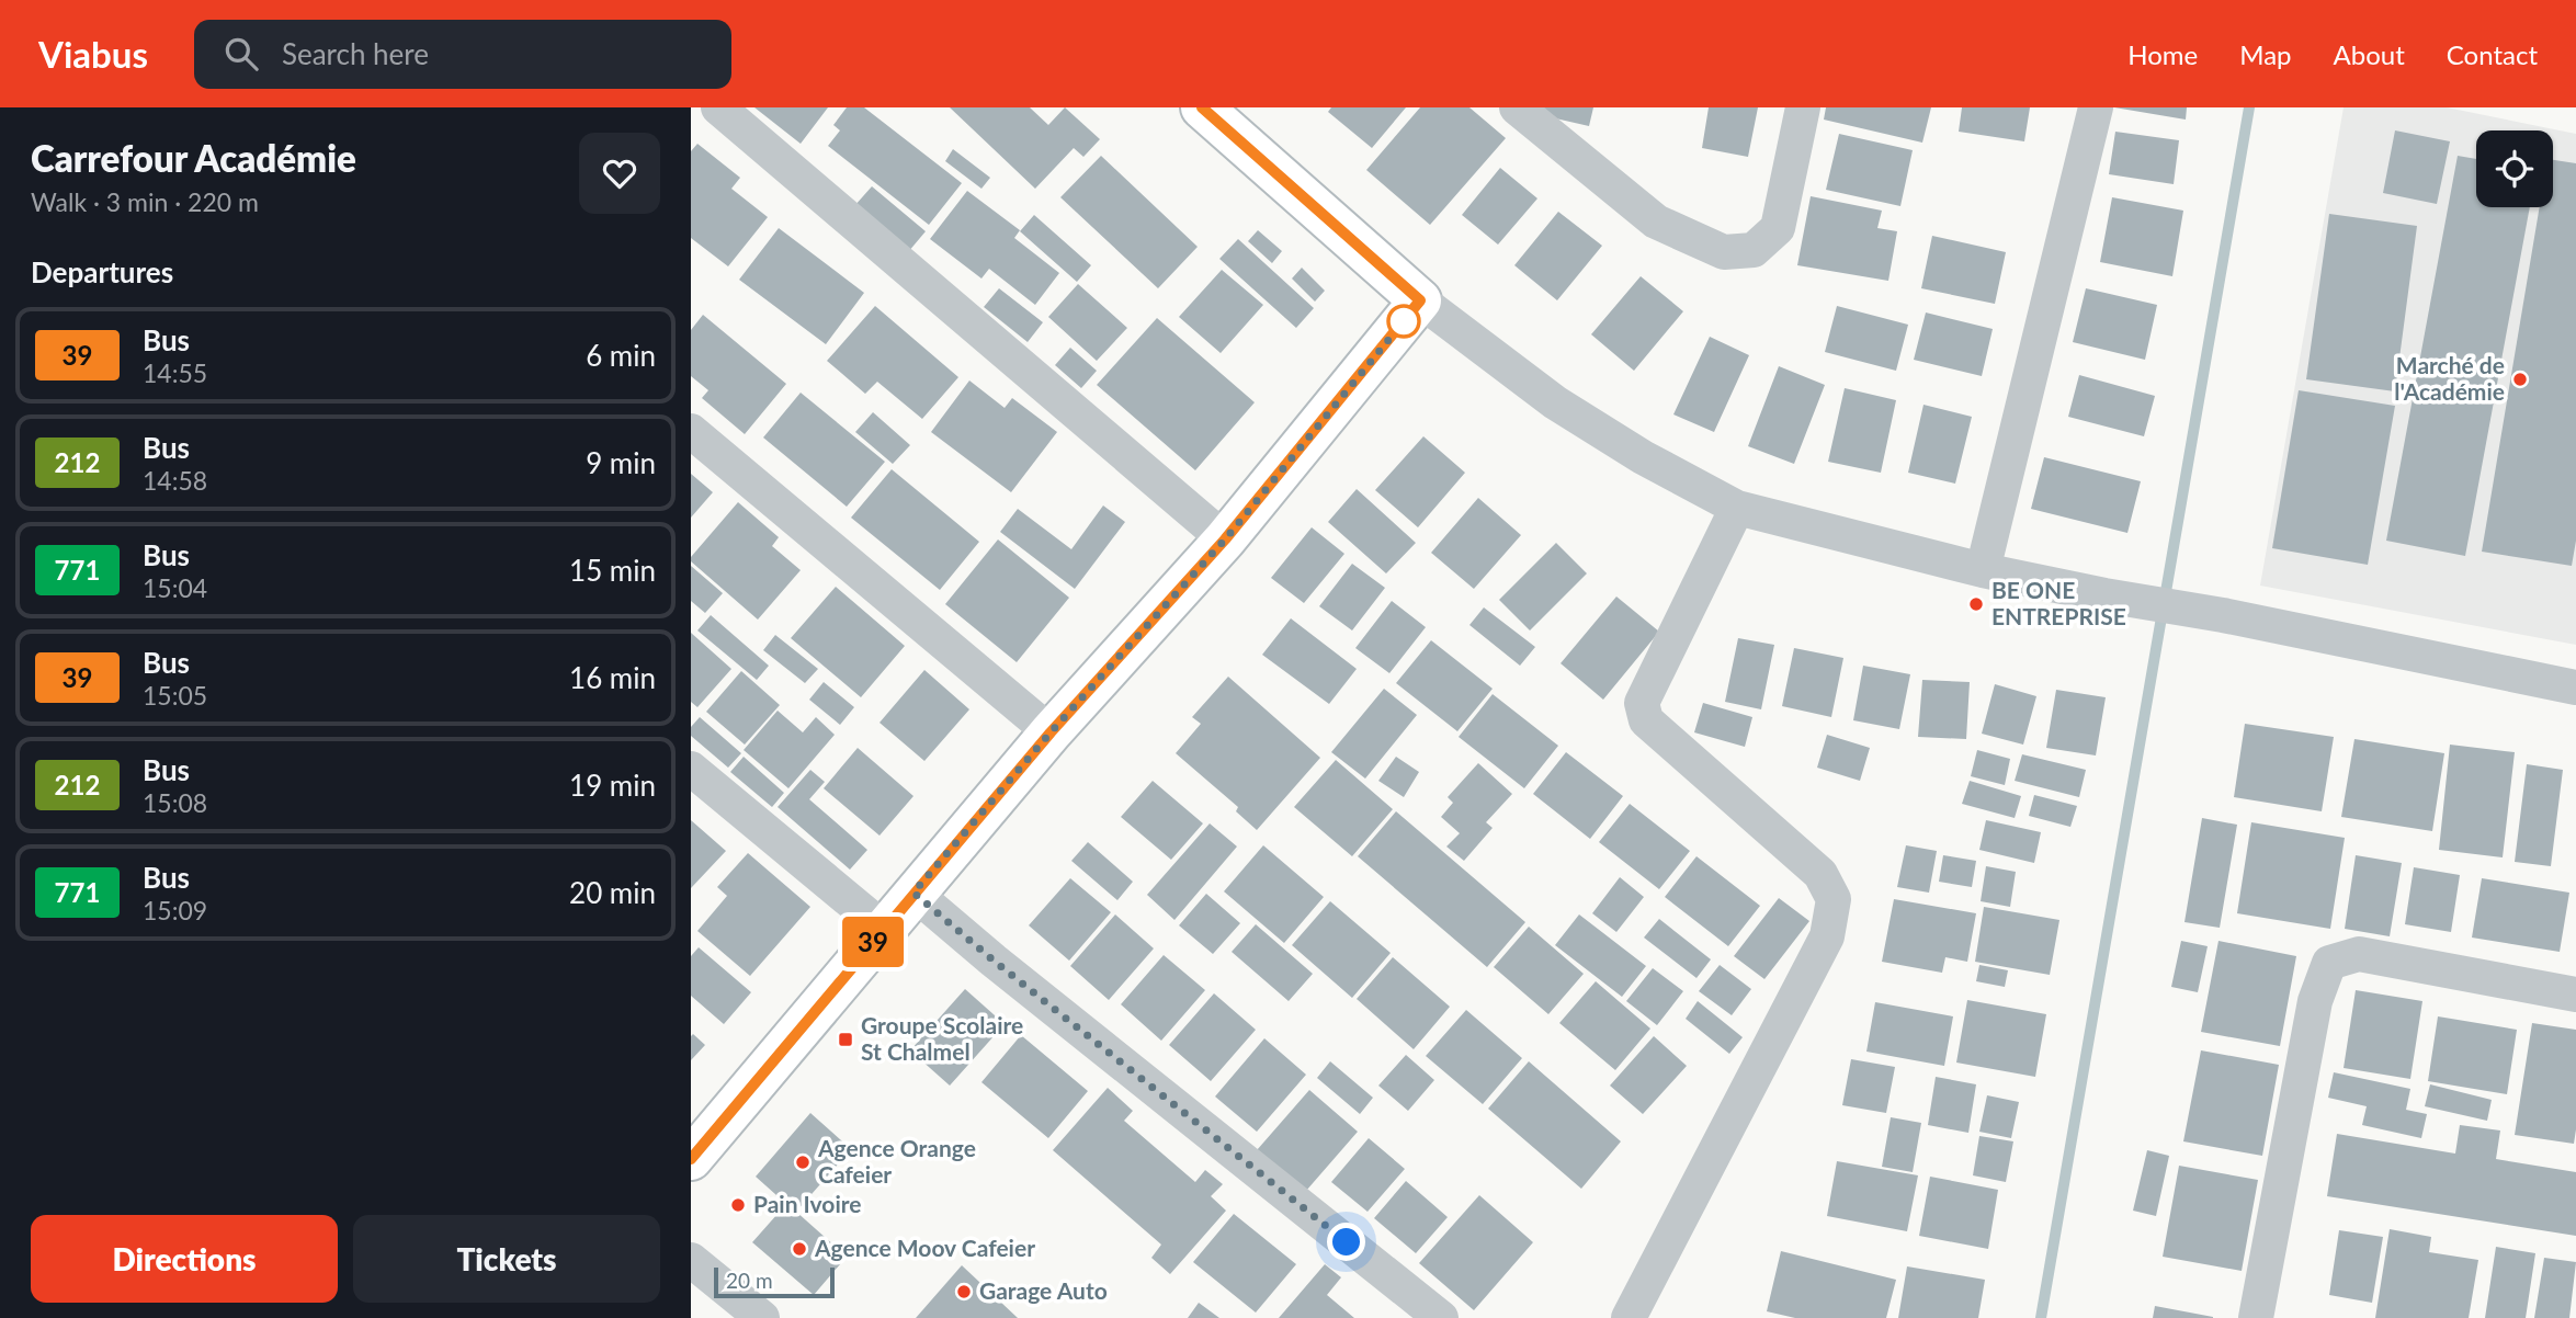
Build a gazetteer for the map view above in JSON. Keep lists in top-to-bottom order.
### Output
{
  "places": {
    "other": [
      "Marché de l'Académie",
      "BE ONE ENTREPRISE",
      "Agence Orange Cafeier",
      "Pain Ivoire",
      "Agence Moov Cafeier",
      "Garage Auto"
    ],
    "transit": ["Groupe Scolaire St Chalmel"]
  },
  "lines": ["bus line 39"],
  "scale_bar": "20 m",
  "page": {
    "header": "Viabus",
    "search": "Search here",
    "nav": [
      "Home",
      "Map",
      "About",
      "Contact"
    ],
    "heading": [
      ["Carrefour Académie", "Walk · 3 min · 220 m"],
      "Departures"
    ],
    "on_map": "39",
    "list": [
      {
        "mark": "39",
        "name": "Bus",
        "note": "14:55",
        "value": "6 min"
      },
      {
        "mark": "212",
        "name": "Bus",
        "note": "14:58",
        "value": "9 min"
      },
      {
        "mark": "771",
        "name": "Bus",
        "note": "15:04",
        "value": "15 min"
      },
      {
        "mark": "39",
        "name": "Bus",
        "note": "15:05",
        "value": "16 min"
      },
      {
        "mark": "212",
        "name": "Bus",
        "note": "15:08",
        "value": "19 min"
      },
      {
        "mark": "771",
        "name": "Bus",
        "note": "15:09",
        "value": "20 min"
      }
    ],
    "buttons": ["Directions", "Tickets"],
    "scale": "20 m"
  }
}
